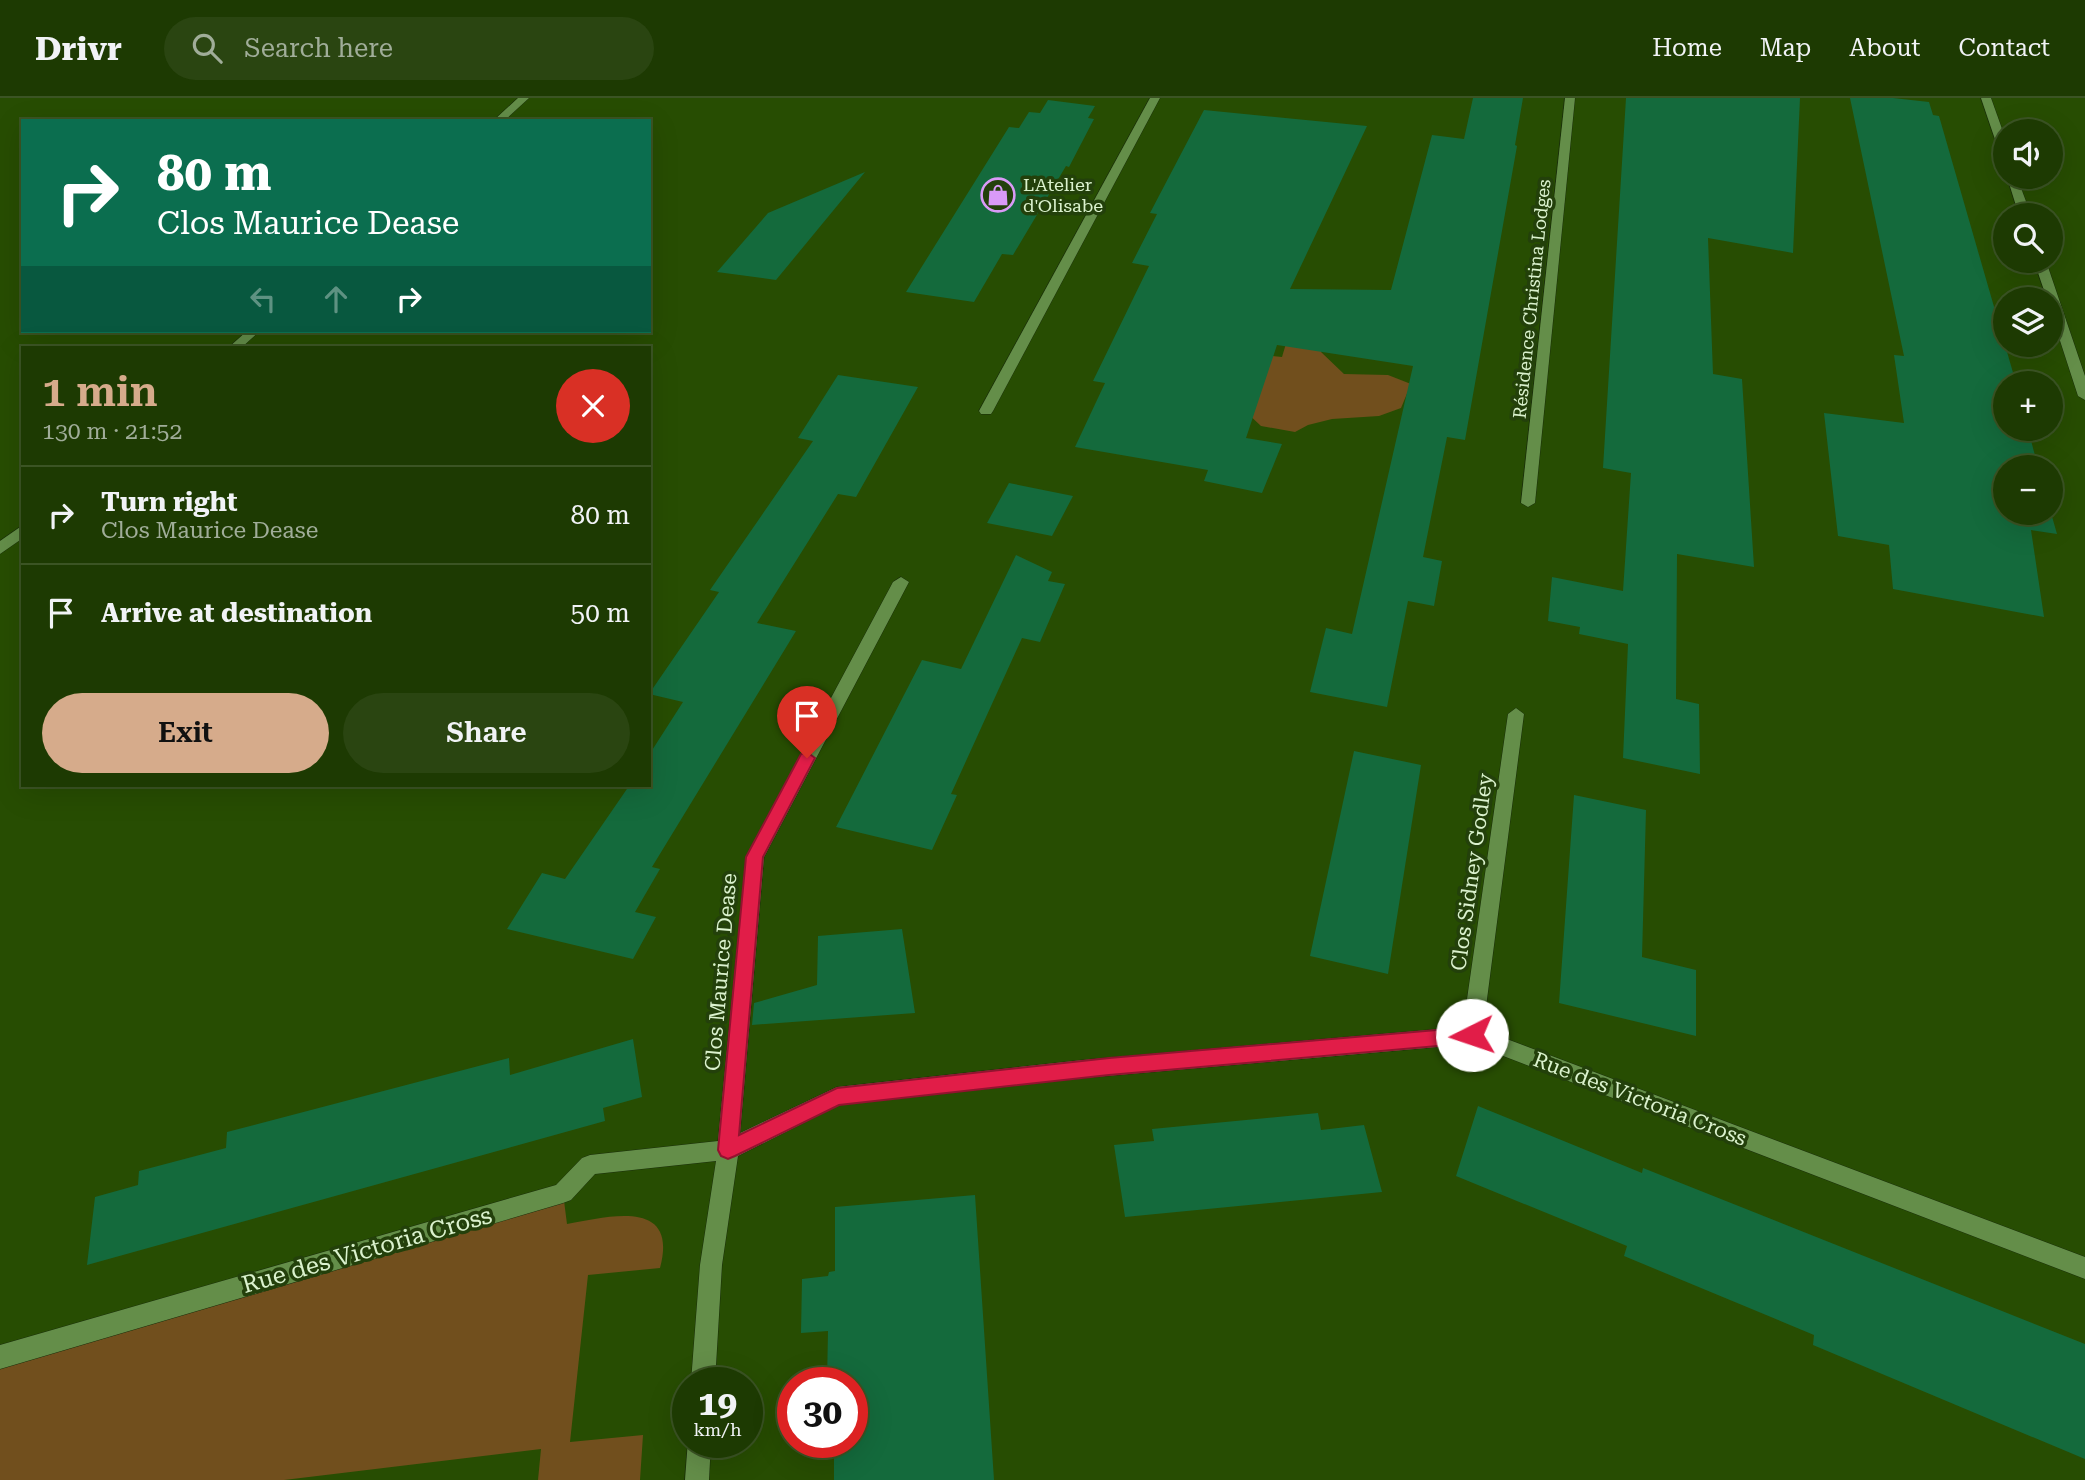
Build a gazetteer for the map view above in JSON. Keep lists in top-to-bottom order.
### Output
{
  "streets": {
    "street": [
      "Résidence Christina Lodges",
      "Clos Sidney Godley",
      "Clos Maurice Dease",
      "Rue des Victoria Cross"
    ]
  },
  "crossings": [
    ["Clos Sidney Godley", "Rue des Victoria Cross"],
    ["Clos Maurice Dease", "Rue des Victoria Cross"]
  ],
  "places": {
    "shop": ["L'Atelier d'Olisabe"]
  },
  "page": {
    "header": "Drivr",
    "search": "Search here",
    "nav": [
      "Home",
      "Map",
      "About",
      "Contact"
    ],
    "map_buttons": ["+", "−"],
    "turn": ["80 m", "Clos Maurice Dease"],
    "heading": ["1 min", "130 m · 21:52"],
    "list": [
      {
        "name": "Turn right",
        "note": "Clos Maurice Dease",
        "value": "80 m"
      },
      {
        "name": "Arrive at destination",
        "value": "50 m"
      }
    ],
    "buttons": ["Exit", "Share"],
    "speed": "19 km/h",
    "limit": "30"
  }
}
